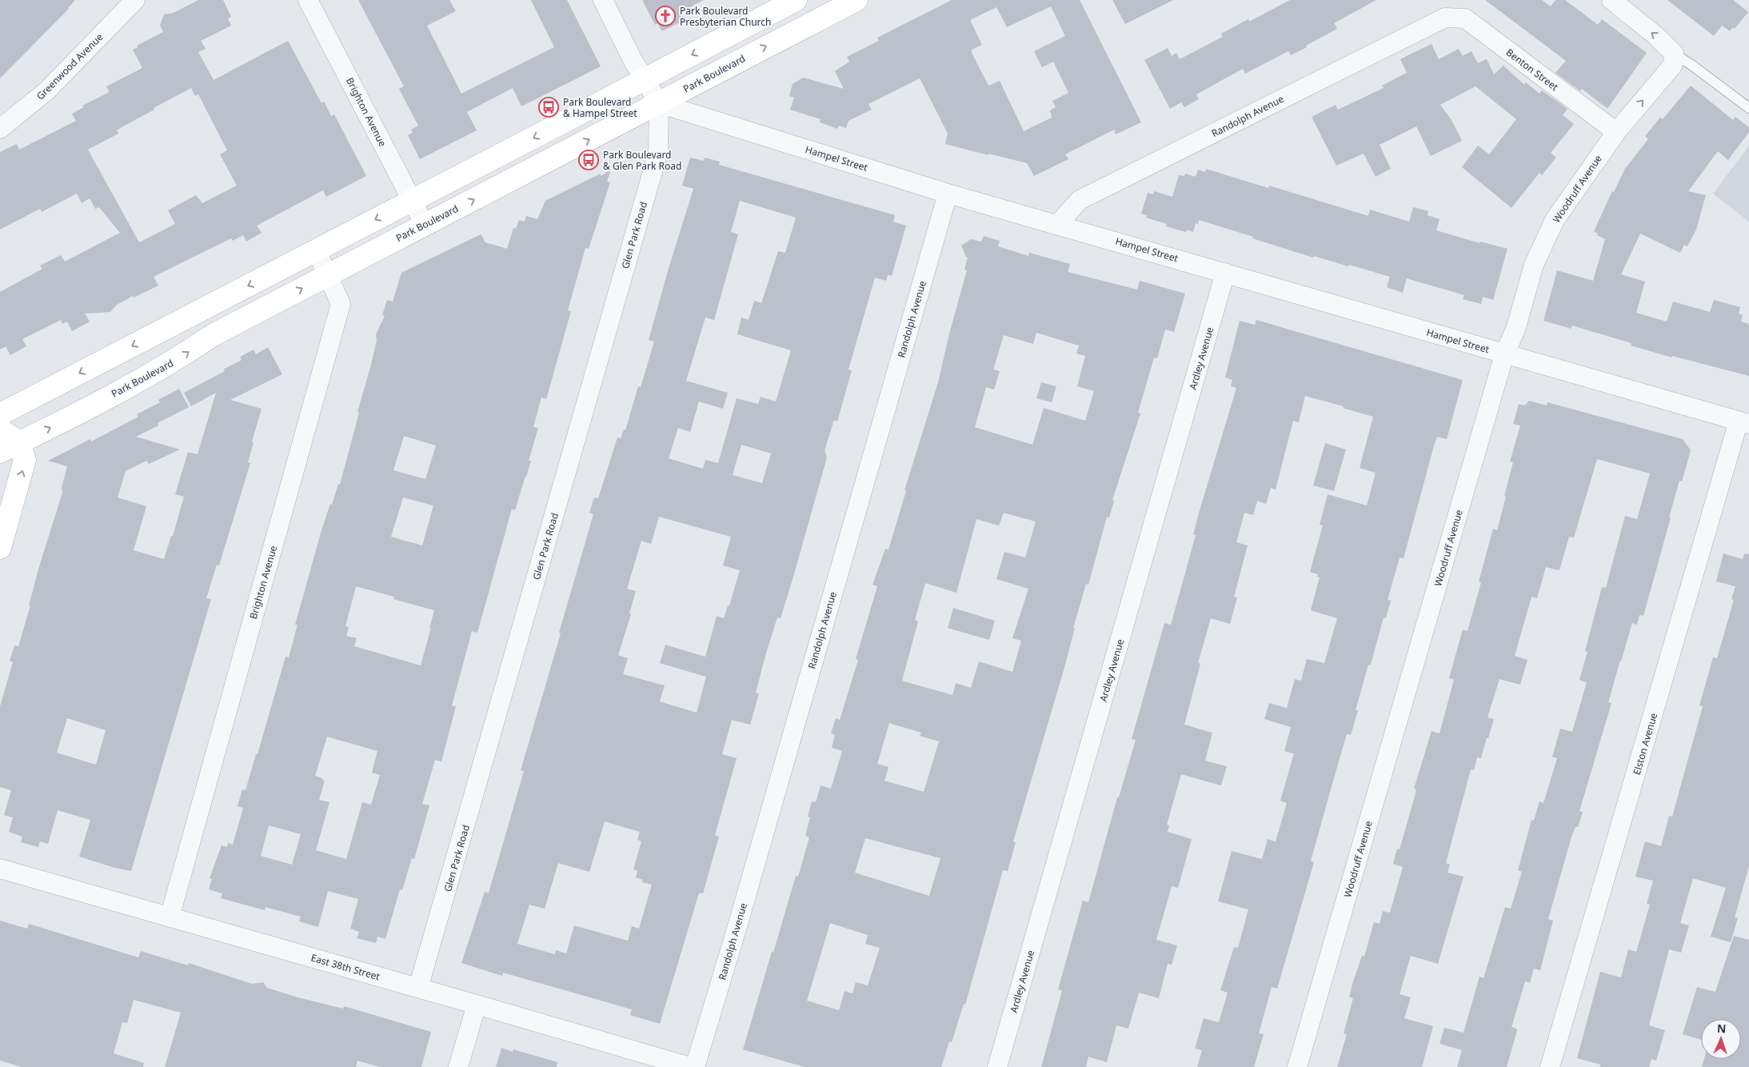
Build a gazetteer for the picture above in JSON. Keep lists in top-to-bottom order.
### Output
{
  "streets": {
    "main road": ["Park Boulevard"],
    "street": [
      "Greenwood Avenue",
      "Benton Street",
      "Brighton Avenue",
      "Randolph Avenue",
      "Hampel Street",
      "Woodruff Avenue",
      "Glen Park Road",
      "Ardley Avenue",
      "Elston Avenue",
      "East 38th Street"
    ]
  },
  "crossings": [
    ["Benton Street", "Randolph Avenue"],
    ["Benton Street", "Woodruff Avenue"],
    ["Park Boulevard", "Brighton Avenue"],
    ["Park Boulevard", "Hampel Street"],
    ["Park Boulevard", "Glen Park Road"],
    ["Brighton Avenue", "East 38th Street"],
    ["Randolph Avenue", "Hampel Street"],
    ["Hampel Street", "Woodruff Avenue"],
    ["Hampel Street", "Glen Park Road"],
    ["Hampel Street", "Ardley Avenue"],
    ["Hampel Street", "Elston Avenue"],
    ["Glen Park Road", "East 38th Street"]
  ],
  "places": {
    "church": ["Park Boulevard Presbyterian Church"],
    "bus stop": ["Park Boulevard & Hampel Street", "Park Boulevard & Glen Park Road"]
  },
  "north": "top"
}
